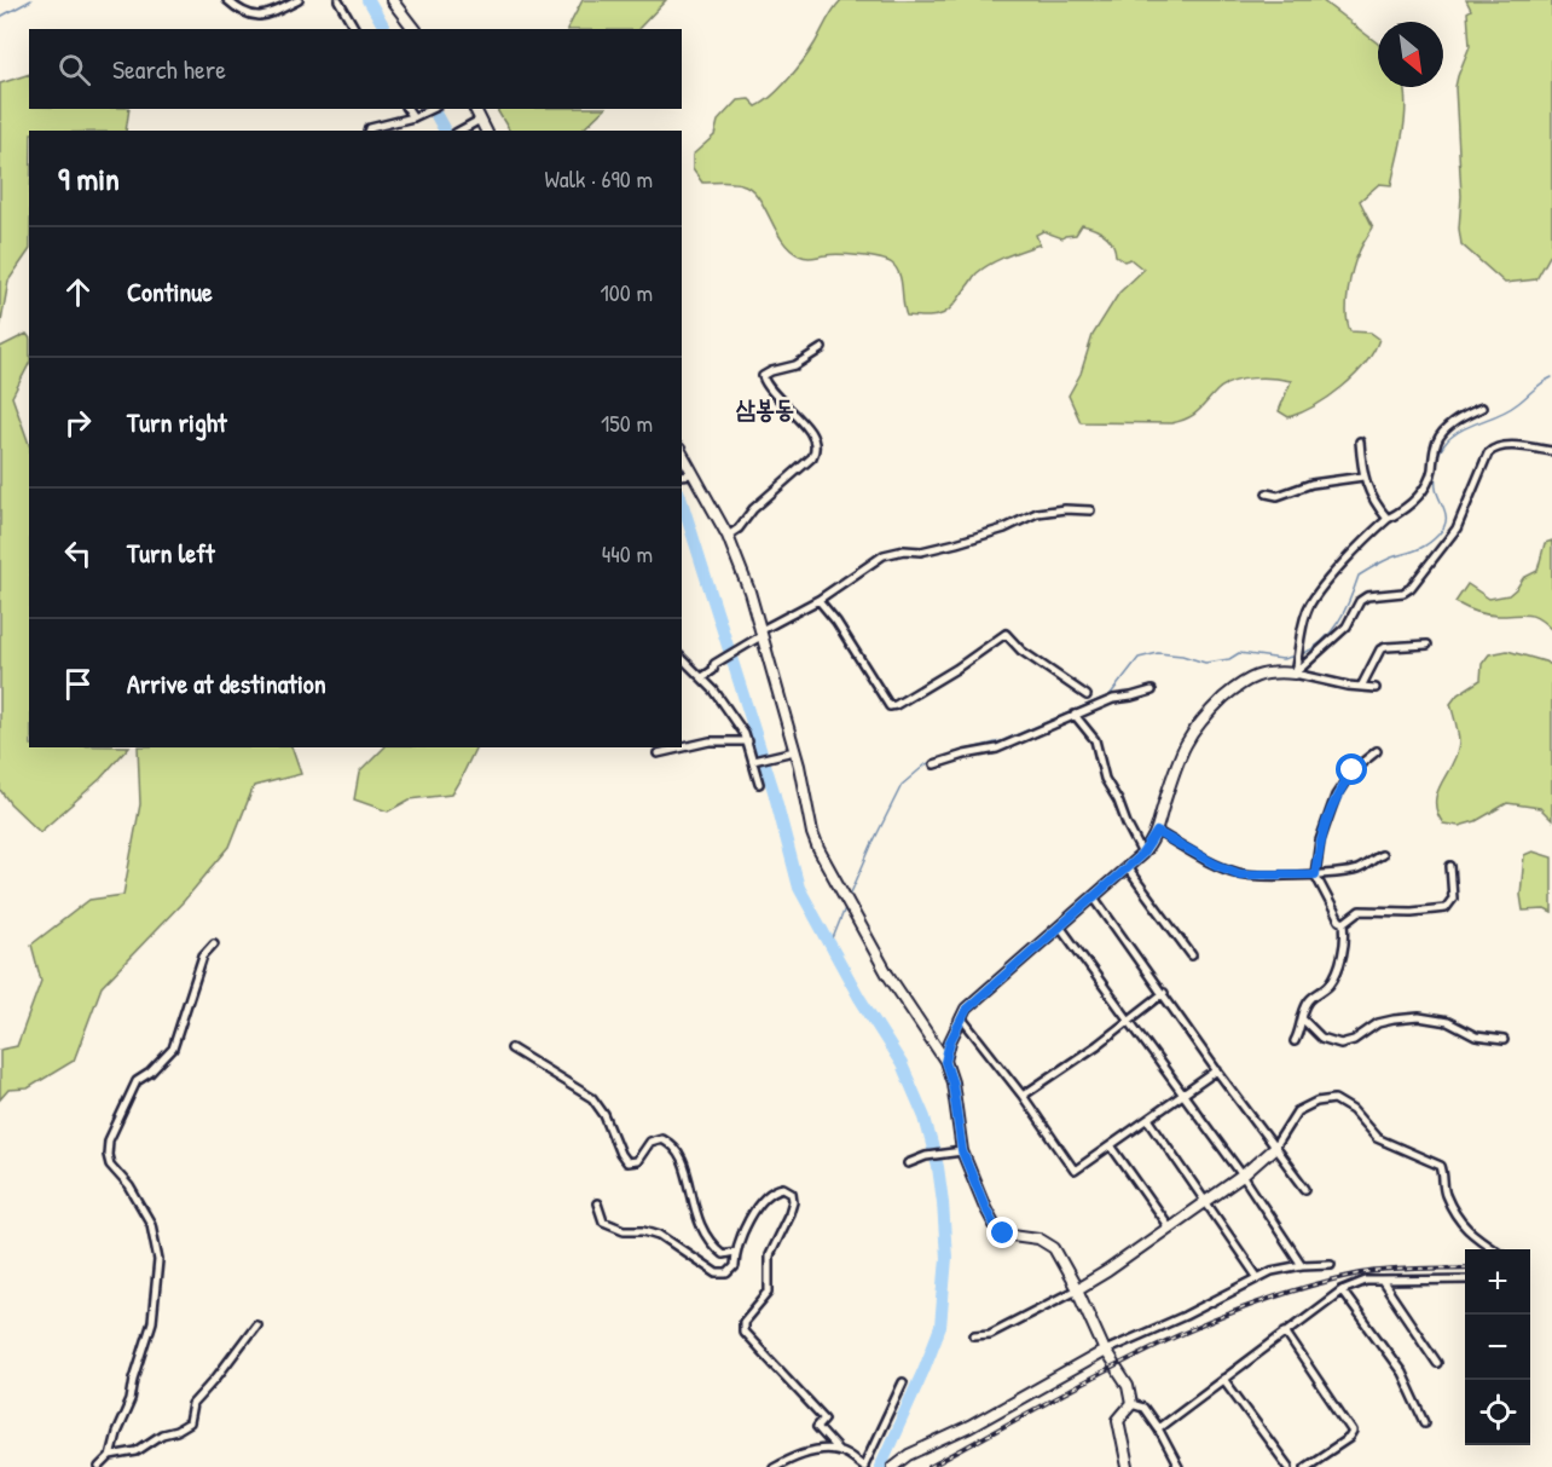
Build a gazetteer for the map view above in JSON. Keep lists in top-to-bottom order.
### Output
{
  "districts": ["삼봉동"],
  "north": "bottom right",
  "page": {
    "search": "Search here",
    "heading": ["9 min", "Walk · 690 m"],
    "list": [
      ["Continue", "100 m"],
      ["Turn right", "150 m"],
      ["Turn left", "440 m"],
      "Arrive at destination"
    ],
    "map_buttons": ["+", "−"]
  }
}
